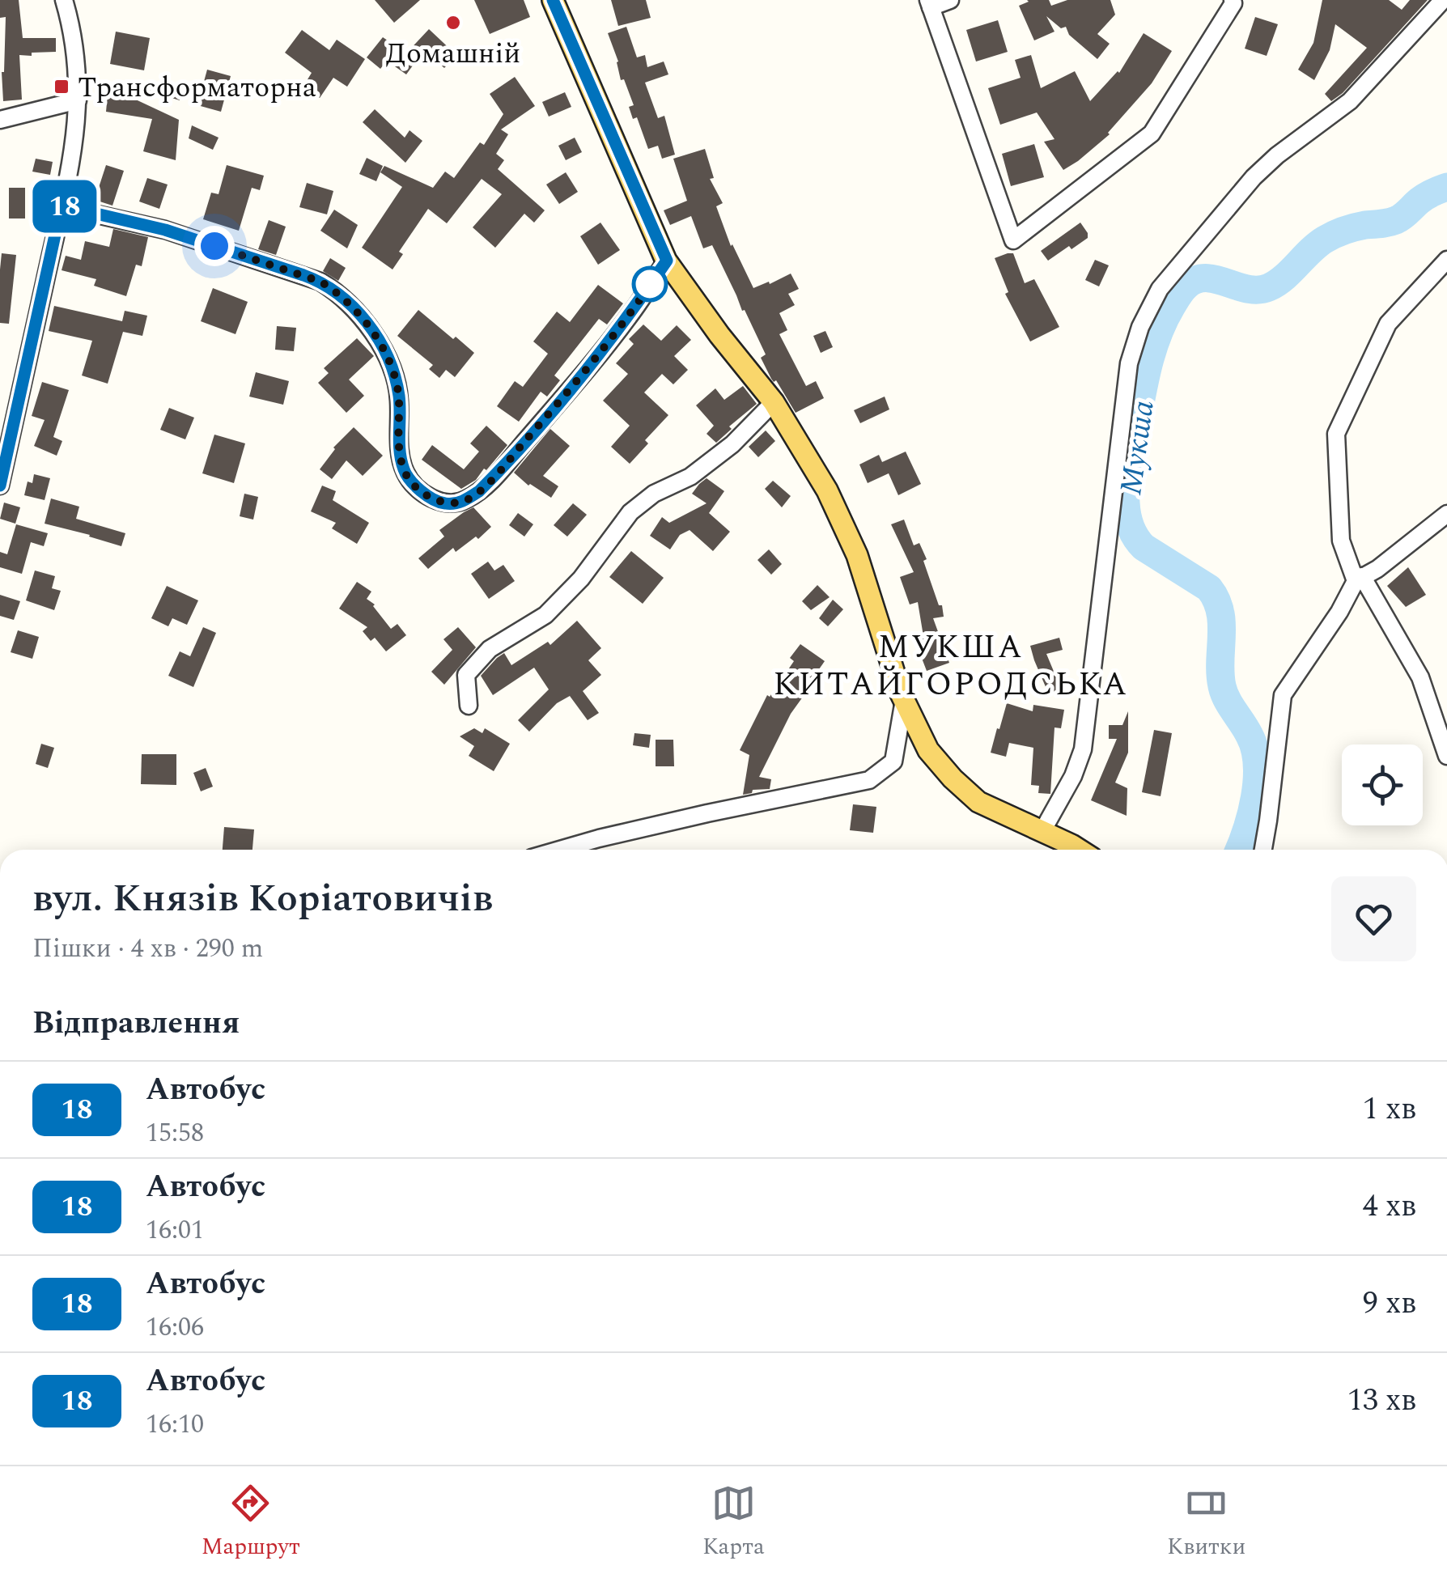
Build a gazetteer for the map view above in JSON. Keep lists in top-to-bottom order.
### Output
{
  "districts": ["МУКША КИТАЙГОРОДСЬКА"],
  "water": ["Мукша"],
  "places": {
    "other": ["Домашній"],
    "transit": ["Трансформаторна"]
  },
  "lines": ["bus line 18"],
  "page": {
    "on_map": "18",
    "heading": [
      ["вул. Князів Коріатовичів", "Пішки · 4 хв · 290 m"],
      "Відправлення"
    ],
    "list": [
      {
        "mark": "18",
        "name": "Автобус",
        "note": "15:58",
        "value": "1 хв"
      },
      {
        "mark": "18",
        "name": "Автобус",
        "note": "16:01",
        "value": "4 хв"
      },
      {
        "mark": "18",
        "name": "Автобус",
        "note": "16:06",
        "value": "9 хв"
      },
      {
        "mark": "18",
        "name": "Автобус",
        "note": "16:10",
        "value": "13 хв"
      }
    ],
    "tabs": ["Маршрут", "Карта", "Квитки"]
  }
}
